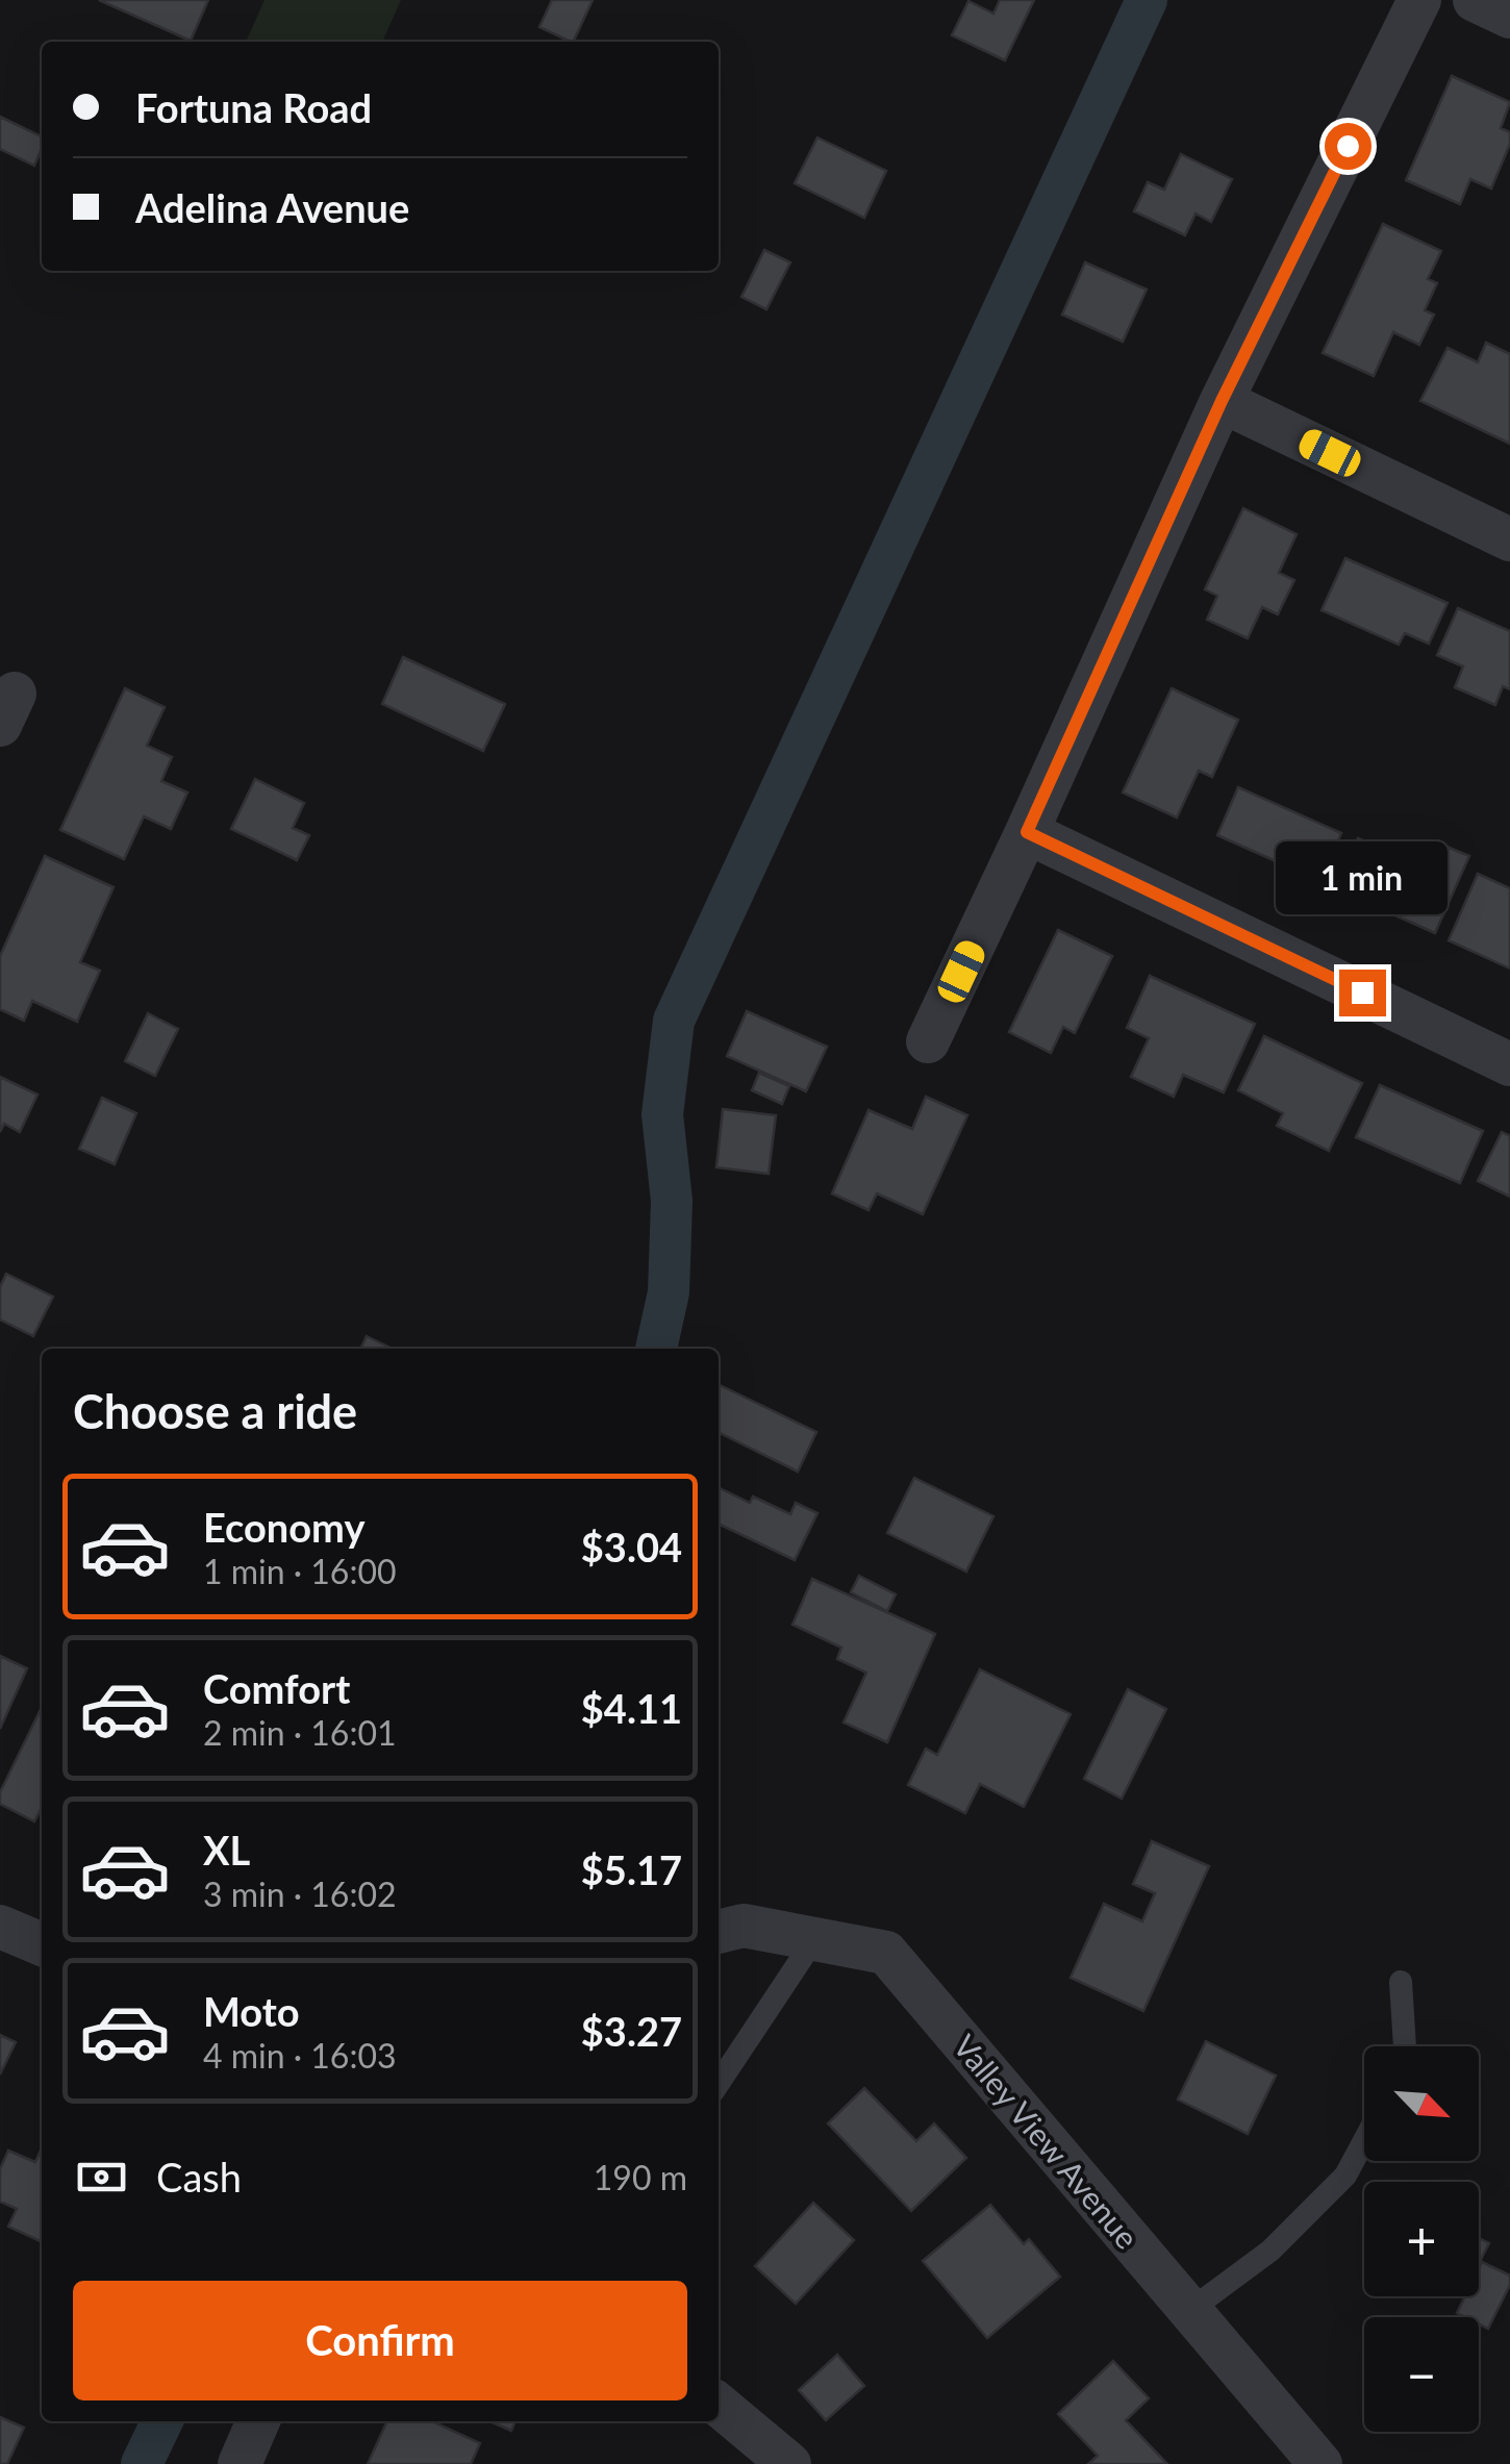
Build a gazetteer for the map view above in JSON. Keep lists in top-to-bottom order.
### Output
{
  "streets": {
    "street": ["Valley View Avenue"]
  },
  "north": "bottom right",
  "page": {
    "banner": ["Fortuna Road", "Adelina Avenue"],
    "bubble": "1 min",
    "heading": "Choose a ride",
    "list": [
      {
        "name": "Economy",
        "note": "1 min · 16:00",
        "value": "$3.04"
      },
      {
        "name": "Comfort",
        "note": "2 min · 16:01",
        "value": "$4.11"
      },
      {
        "name": "XL",
        "note": "3 min · 16:02",
        "value": "$5.17"
      },
      {
        "name": "Moto",
        "note": "4 min · 16:03",
        "value": "$3.27"
      }
    ],
    "map_buttons": ["+", "−"],
    "pay": ["Cash", "190 m"],
    "buttons": "Confirm"
  }
}
